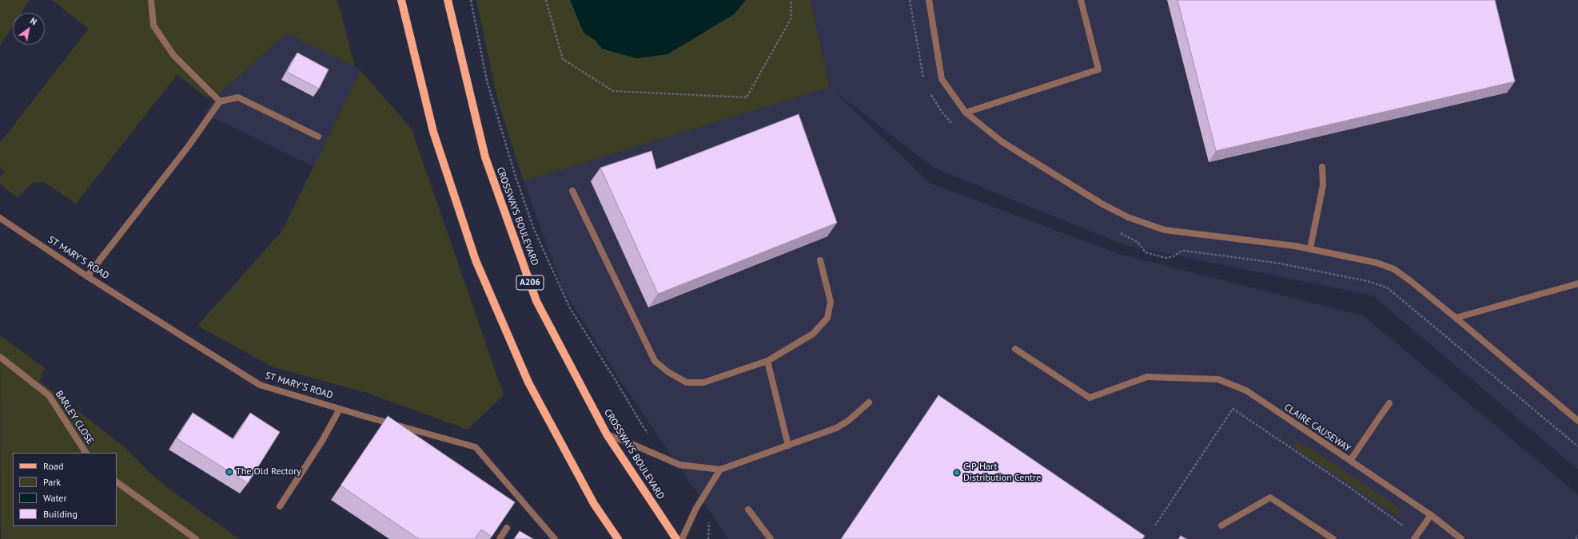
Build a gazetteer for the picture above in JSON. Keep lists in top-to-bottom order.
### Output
{
  "streets": {
    "main road": ["CROSSWAYS BOULEVARD", "A206"],
    "street": ["ST MARY'S ROAD", "BARLEY CLOSE", "CLAIRE CAUSEWAY"]
  },
  "places": ["The Old Rectory", "C P Hart Distribution Centre"],
  "legend": [
    "Road",
    "Park",
    "Water",
    "Building"
  ],
  "north": "top right"
}
